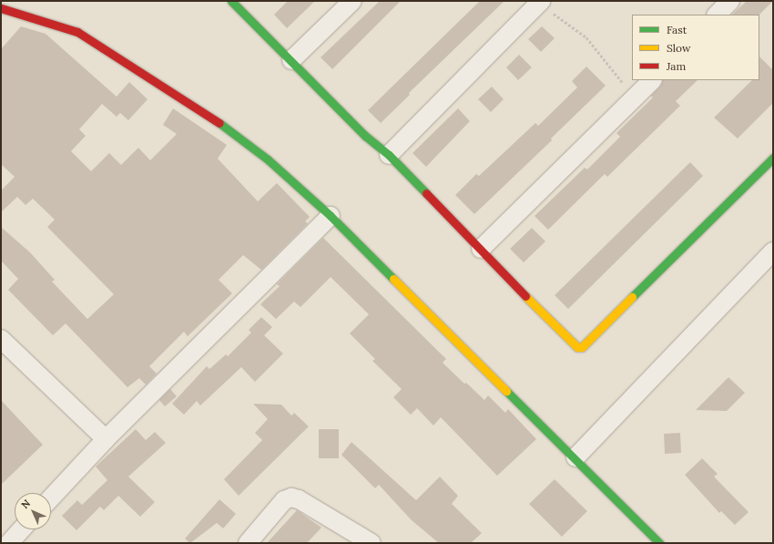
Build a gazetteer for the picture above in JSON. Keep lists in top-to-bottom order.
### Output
{
  "legend": ["Fast", "Slow", "Jam"],
  "north": "top left"
}
